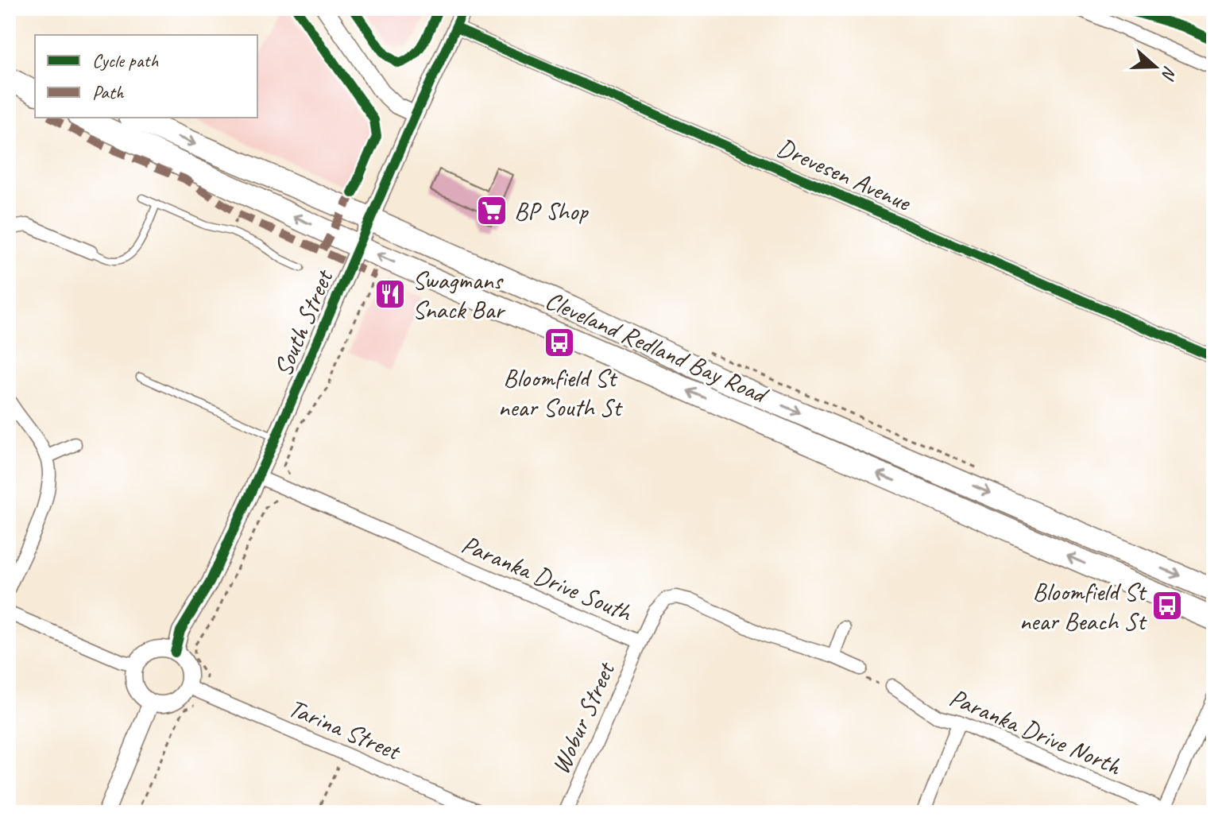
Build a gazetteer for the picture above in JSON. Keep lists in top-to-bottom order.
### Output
{
  "streets": {
    "highway": ["Cleveland Redland Bay Road"],
    "street": [
      "Drevesen Avenue",
      "South Street",
      "Paranka Drive South",
      "Wobur Street",
      "Tarina Street",
      "Paranka Drive North"
    ]
  },
  "crossings": [
    ["Drevesen Avenue", "South Street"],
    ["South Street", "Cleveland Redland Bay Road"],
    ["South Street", "Paranka Drive South"],
    ["South Street", "Tarina Street"],
    ["Paranka Drive South", "Wobur Street"]
  ],
  "places": {
    "supermarket": ["BP Shop"],
    "restaurant": ["Swagmans Snack Bar"],
    "bus stop": ["Bloomfield St near South St", "Bloomfield St near Beach St"]
  },
  "legend": ["Cycle path", "Path"],
  "north": "right"
}
